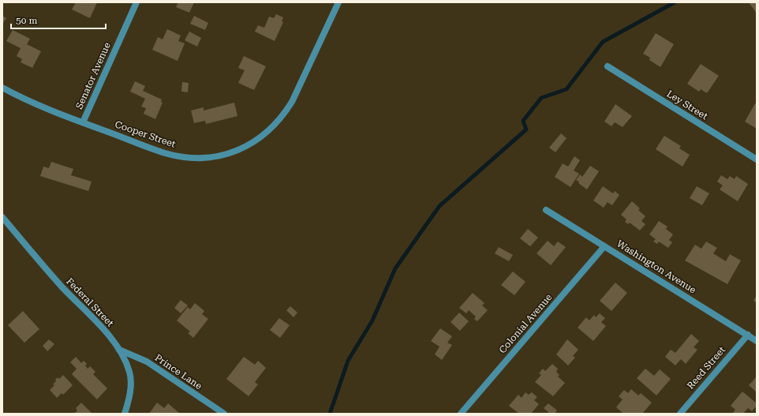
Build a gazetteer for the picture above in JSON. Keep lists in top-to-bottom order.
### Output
{
  "streets": {
    "street": [
      "Senator Avenue",
      "Ley Street",
      "Cooper Street",
      "Washington Avenue",
      "Federal Street",
      "Colonial Avenue",
      "Reed Street",
      "Prince Lane"
    ]
  },
  "crossings": [
    ["Senator Avenue", "Cooper Street"],
    ["Washington Avenue", "Colonial Avenue"],
    ["Washington Avenue", "Reed Street"],
    ["Federal Street", "Prince Lane"]
  ],
  "scale_bar": "50 m"
}
